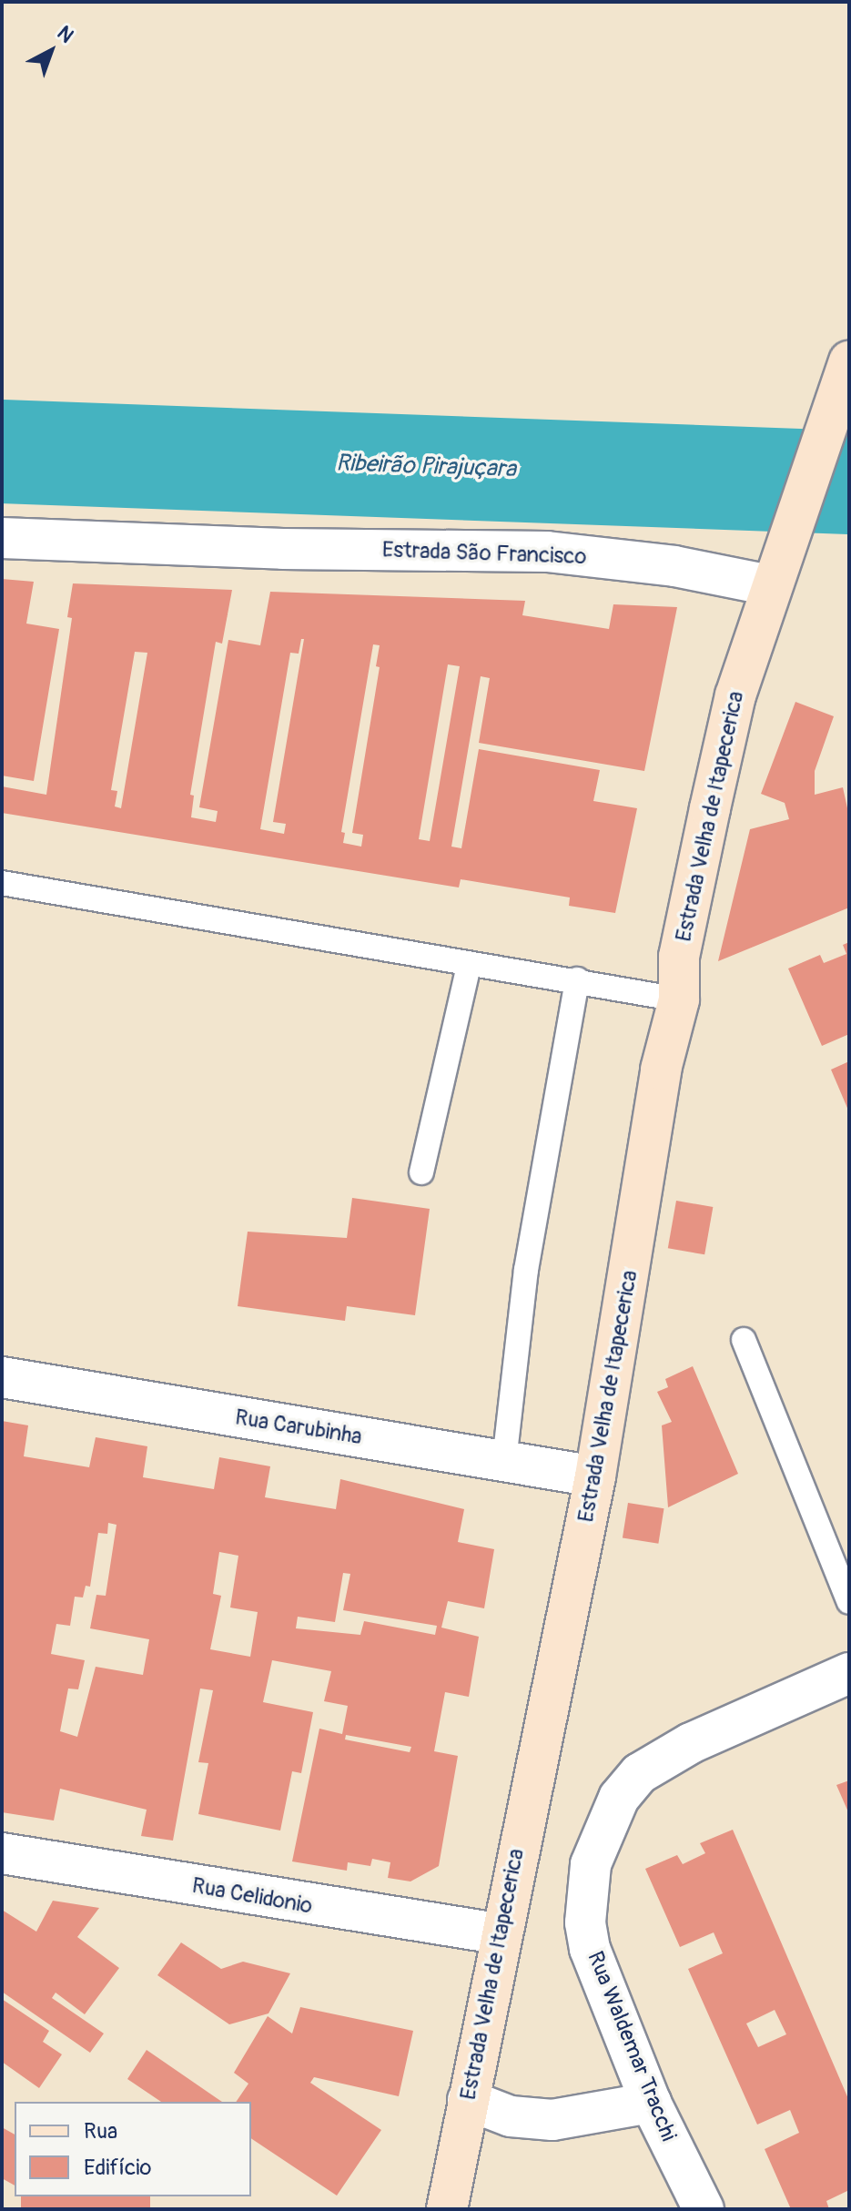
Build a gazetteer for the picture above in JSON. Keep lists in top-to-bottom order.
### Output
{
  "streets": {
    "main road": ["Estrada Velha de Itapecerica"],
    "street": [
      "Estrada São Francisco",
      "Rua Carubinha",
      "Rua Celidonio",
      "Rua Waldemar Tracchi"
    ]
  },
  "crossings": [
    ["Estrada São Francisco", "Estrada Velha de Itapecerica"],
    ["Estrada Velha de Itapecerica", "Rua Carubinha"],
    ["Estrada Velha de Itapecerica", "Rua Celidonio"]
  ],
  "water": ["Ribeirão Pirajuçara"],
  "legend": ["Rua", "Edifício"],
  "north": "top right"
}
